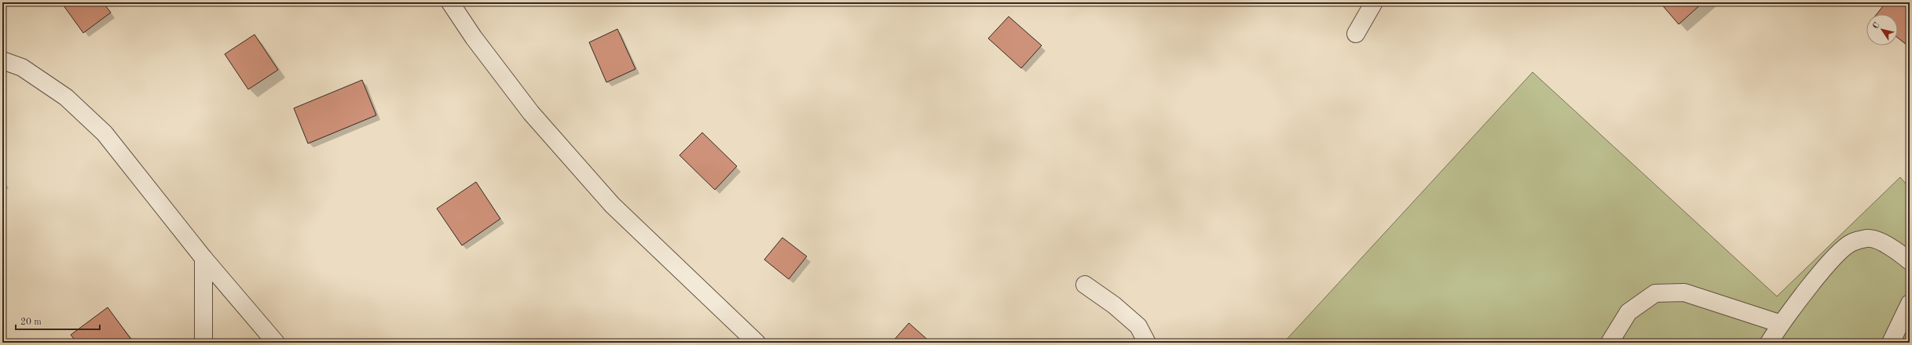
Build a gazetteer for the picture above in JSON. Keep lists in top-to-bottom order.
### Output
{
  "scale_bar": "20 m",
  "north": "top left"
}
